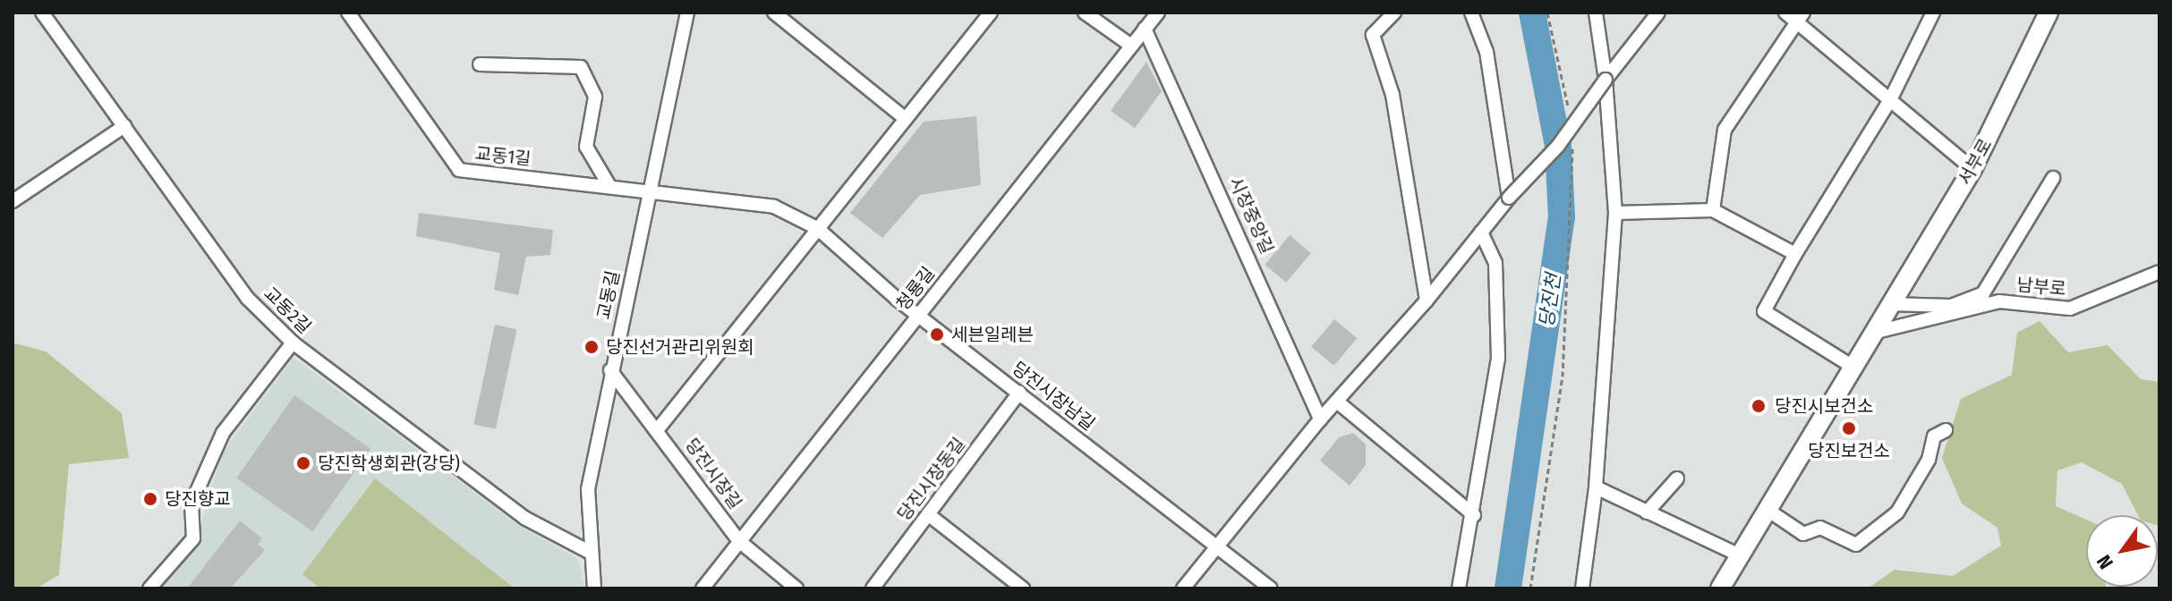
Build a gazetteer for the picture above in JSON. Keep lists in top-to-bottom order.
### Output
{
  "streets": {
    "main road": ["서부로"],
    "street": [
      "교동1길",
      "시장중앙길",
      "남부로",
      "청룡길",
      "교동길",
      "교동2길",
      "당진시장남길",
      "당진시장길",
      "당진시장동길"
    ]
  },
  "crossings": [
    ["교동1길", "교동길"],
    ["교동1길", "당진시장남길"],
    ["서부로", "남부로"],
    ["시장중앙길", "청룡길"],
    ["청룡길", "당진시장남길"],
    ["청룡길", "당진시장길"],
    ["교동길", "교동2길"],
    ["교동길", "당진시장남길"],
    ["교동길", "당진시장길"],
    ["당진시장남길", "당진시장동길"]
  ],
  "water": ["당진천"],
  "places": [
    "세븐일레븐",
    "당진선거관리위원회",
    "당진시보건소",
    "당진보건소",
    "당진학생회관(강당)",
    "당진향교"
  ],
  "north": "bottom left"
}
